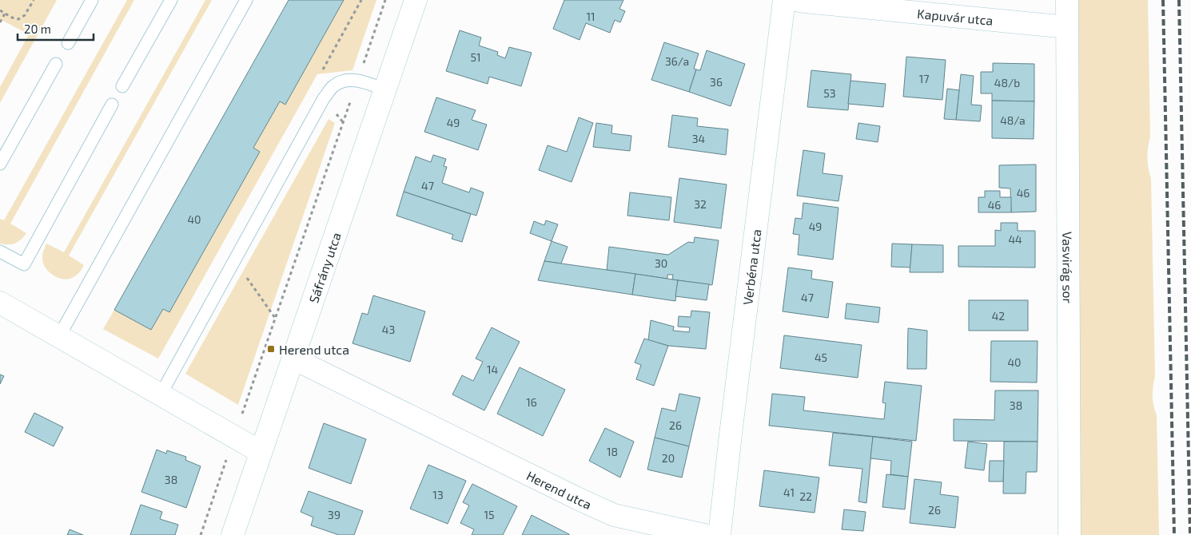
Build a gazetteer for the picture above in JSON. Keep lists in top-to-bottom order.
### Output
{
  "streets": {
    "street": [
      "Kapuvár utca",
      "Sáfrány utca",
      "Verbéna utca",
      "Vasvirág sor",
      "Herend utca"
    ]
  },
  "crossings": [
    ["Kapuvár utca", "Vasvirág sor"],
    ["Sáfrány utca", "Herend utca"]
  ],
  "places": {
    "transit": ["Herend utca"]
  },
  "house_numbers": [
    "11",
    "51",
    "36/a",
    "17",
    "36",
    "48/b",
    "53",
    "48/a",
    "49",
    "34",
    "47",
    "46",
    "32",
    "46",
    "40",
    "49",
    "44",
    "30",
    "47",
    "42",
    "43",
    "45",
    "40",
    "14",
    "16",
    "38",
    "26",
    "18",
    "20",
    "38",
    "41",
    "13",
    "22",
    "26",
    "39",
    "15"
  ],
  "scale_bar": "20 m"
}
